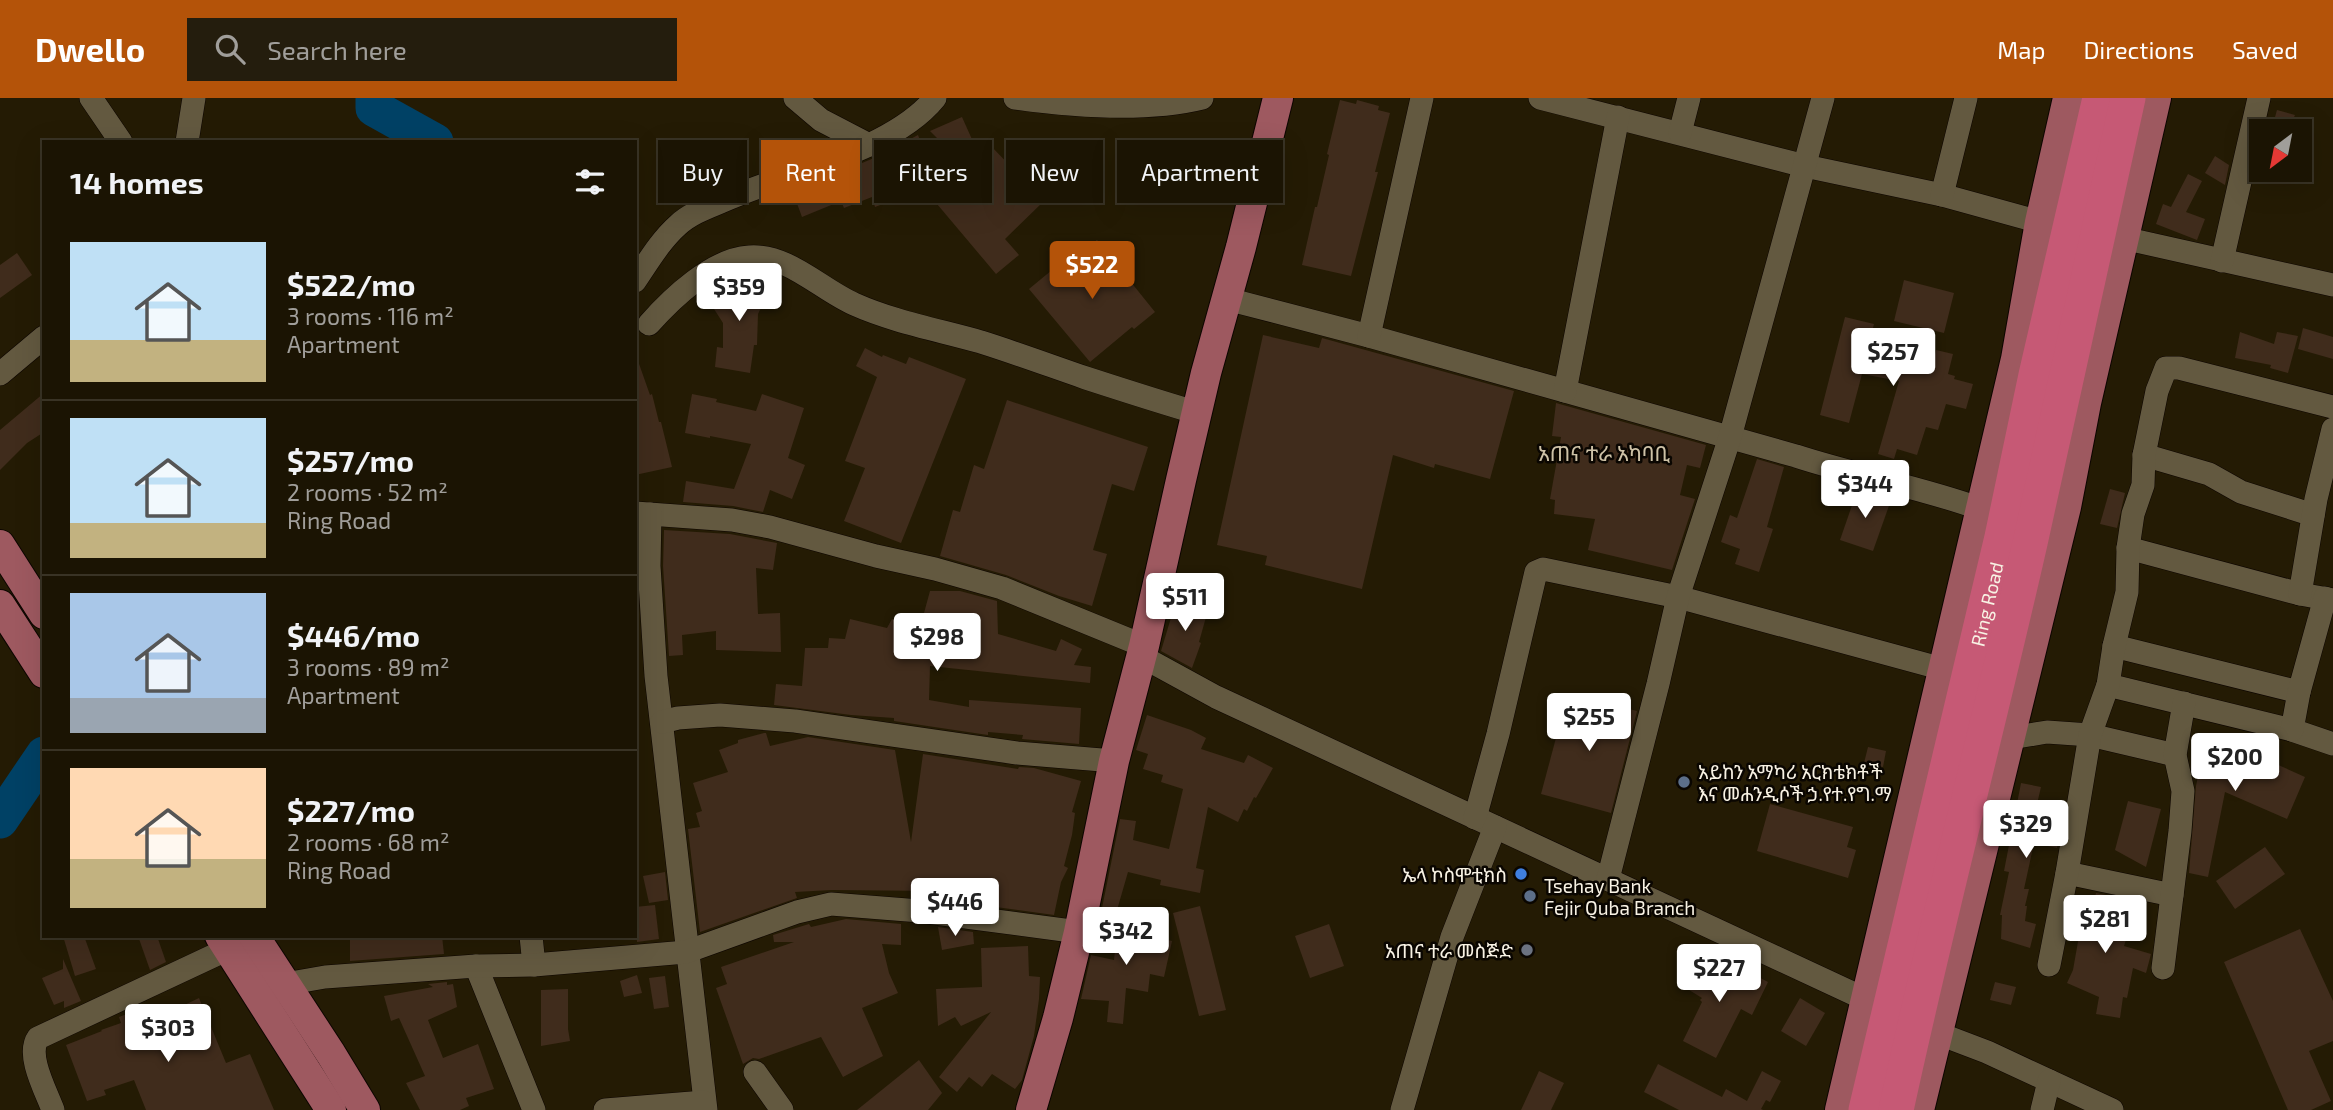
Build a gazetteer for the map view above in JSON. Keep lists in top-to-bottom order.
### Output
{
  "streets": {
    "highway": ["Ring Road"]
  },
  "districts": ["አጠና ተራ አካባቢ"],
  "places": [
    "አይከን አማካሪ አርክቴክቶች እና መሐንዲሶች ኃ.የተ.የግ.ማ",
    "ኤላ ኮስሞቲክስ",
    "Tsehay Bank Fejir Quba Branch",
    "አጠና ተራ መስጅድ"
  ],
  "north": "bottom left",
  "page": {
    "header": "Dwello",
    "search": "Search here",
    "nav": ["Map", "Directions", "Saved"],
    "chip": [
      "Buy",
      "Rent",
      "Filters",
      "New",
      "Apartment"
    ],
    "heading": "14 homes",
    "list": [
      {
        "name": "$522/mo",
        "note": "3 rooms · 116 m² · Apartment"
      },
      {
        "name": "$257/mo",
        "note": "2 rooms · 52 m² · Ring Road"
      },
      {
        "name": "$446/mo",
        "note": "3 rooms · 89 m² · Apartment"
      },
      {
        "name": "$227/mo",
        "note": "2 rooms · 68 m² · Ring Road"
      }
    ],
    "price": [
      "$522",
      "$359",
      "$257",
      "$344",
      "$511",
      "$298",
      "$255",
      "$200",
      "$329",
      "$446",
      "$281",
      "$342",
      "$227",
      "$303"
    ]
  }
}
